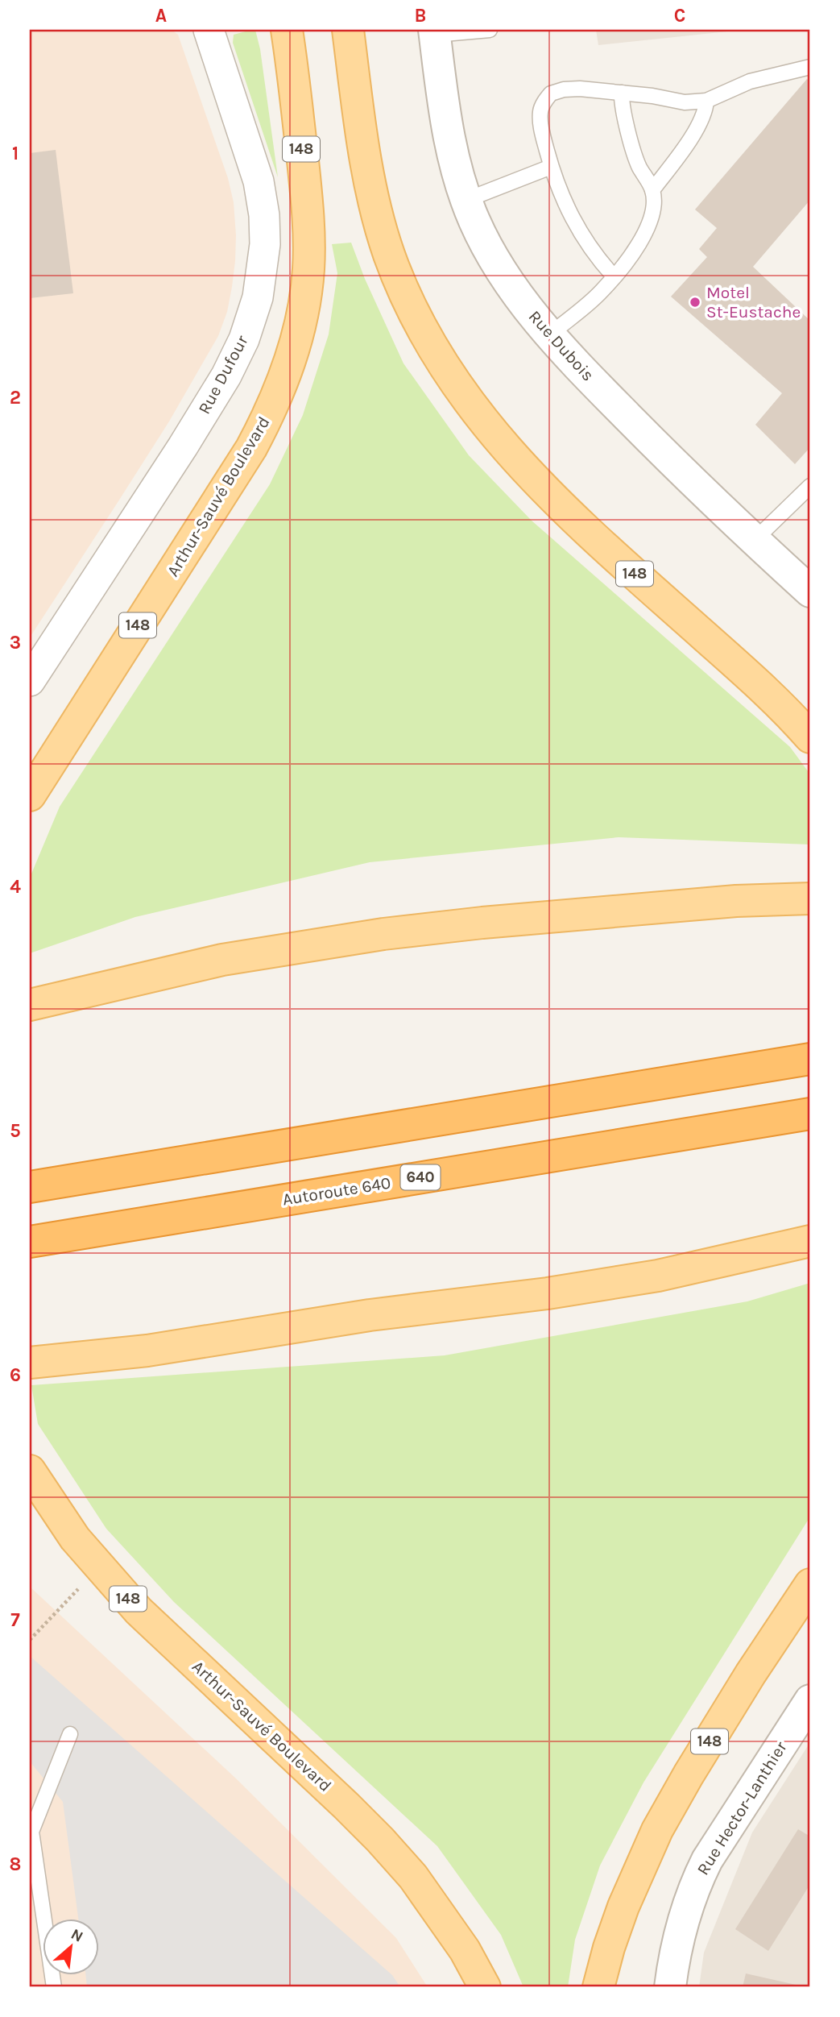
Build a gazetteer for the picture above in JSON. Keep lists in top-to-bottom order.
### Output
{
  "streets": {
    "highway": ["640", "Autoroute 640"],
    "main road": ["148", "Arthur-Sauvé Boulevard"],
    "street": ["Rue Dubois", "Rue Dufour", "Rue Hector-Lanthier"]
  },
  "places": ["Motel St-Eustache"],
  "north": "top right",
  "grid": {
    "columns": ["A", "B", "C"],
    "rows": [
      "1",
      "2",
      "3",
      "4",
      "5",
      "6",
      "7",
      "8"
    ]
  }
}
